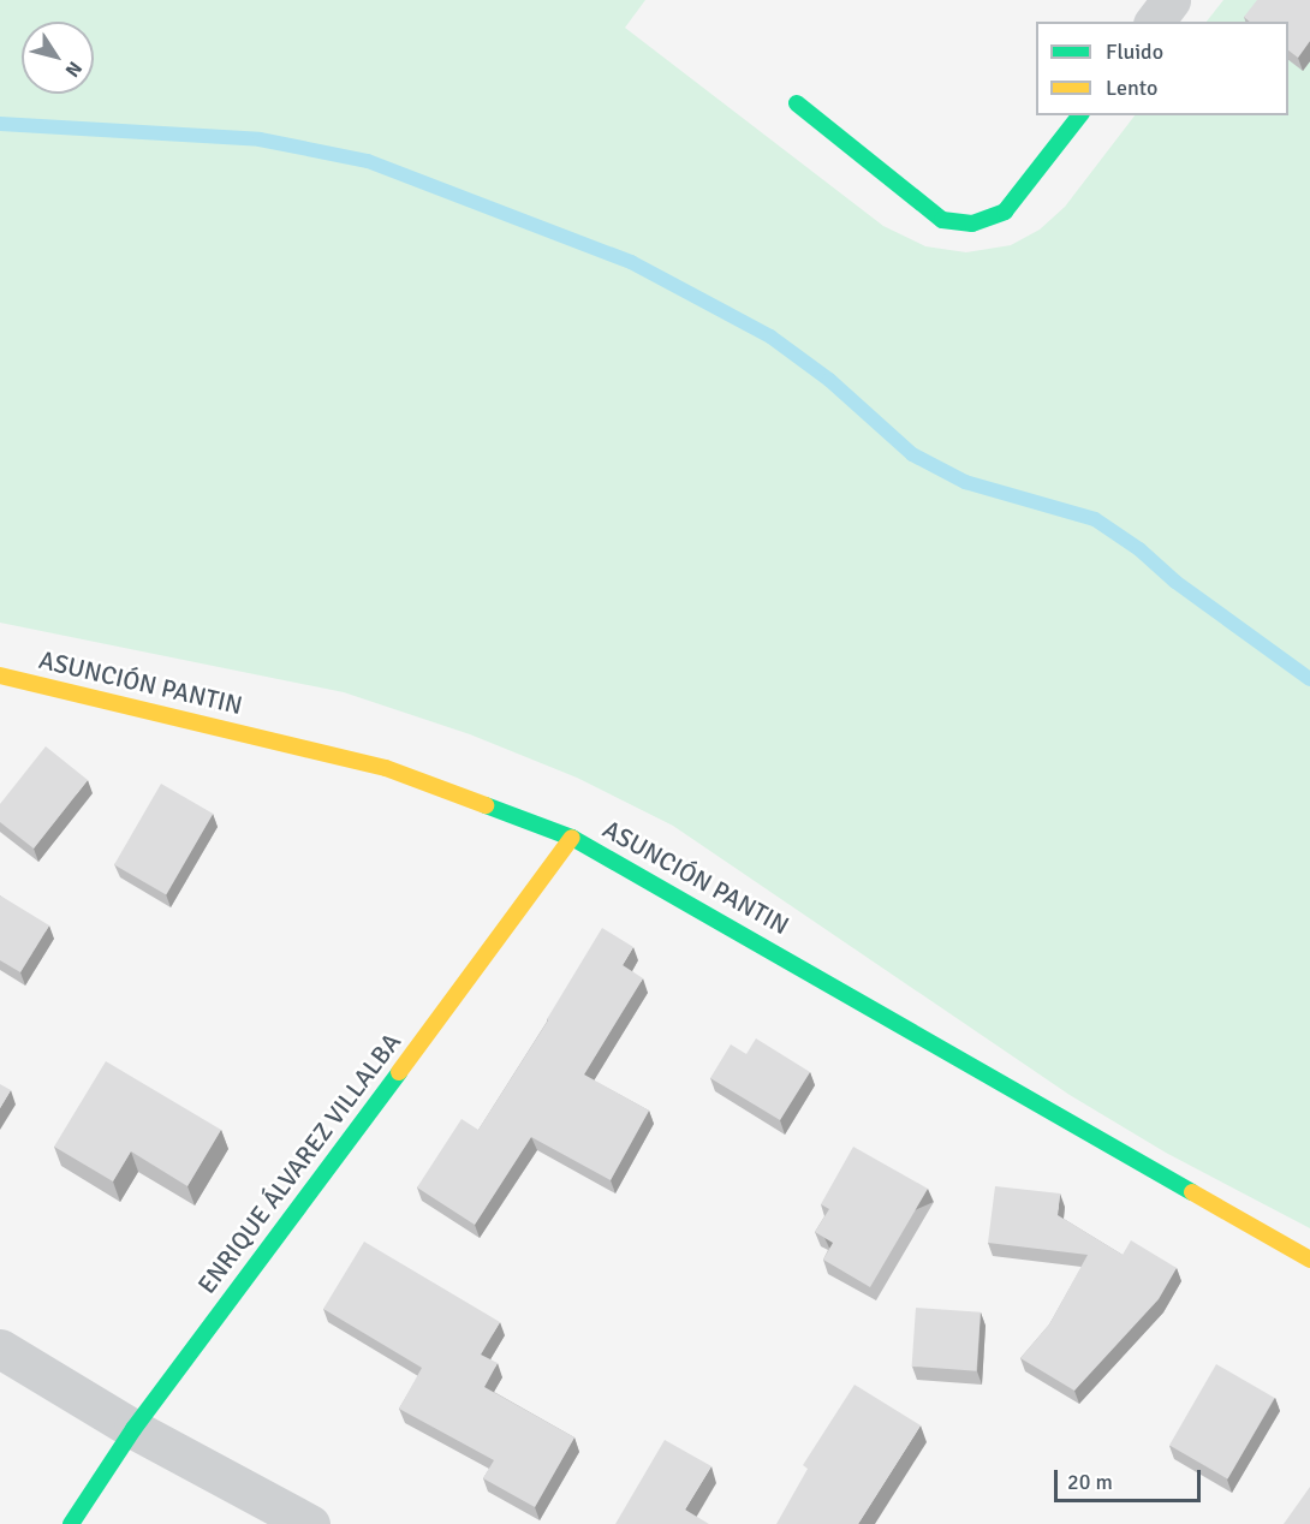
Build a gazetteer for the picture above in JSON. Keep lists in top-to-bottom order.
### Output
{
  "streets": {
    "street": ["ASUNCIÓN PANTIN", "ENRIQUE ÁLVAREZ VILLALBA"]
  },
  "crossings": [
    ["ASUNCIÓN PANTIN", "ENRIQUE ÁLVAREZ VILLALBA"]
  ],
  "legend": ["Fluido", "Lento"],
  "scale_bar": "20 m",
  "north": "bottom right"
}
